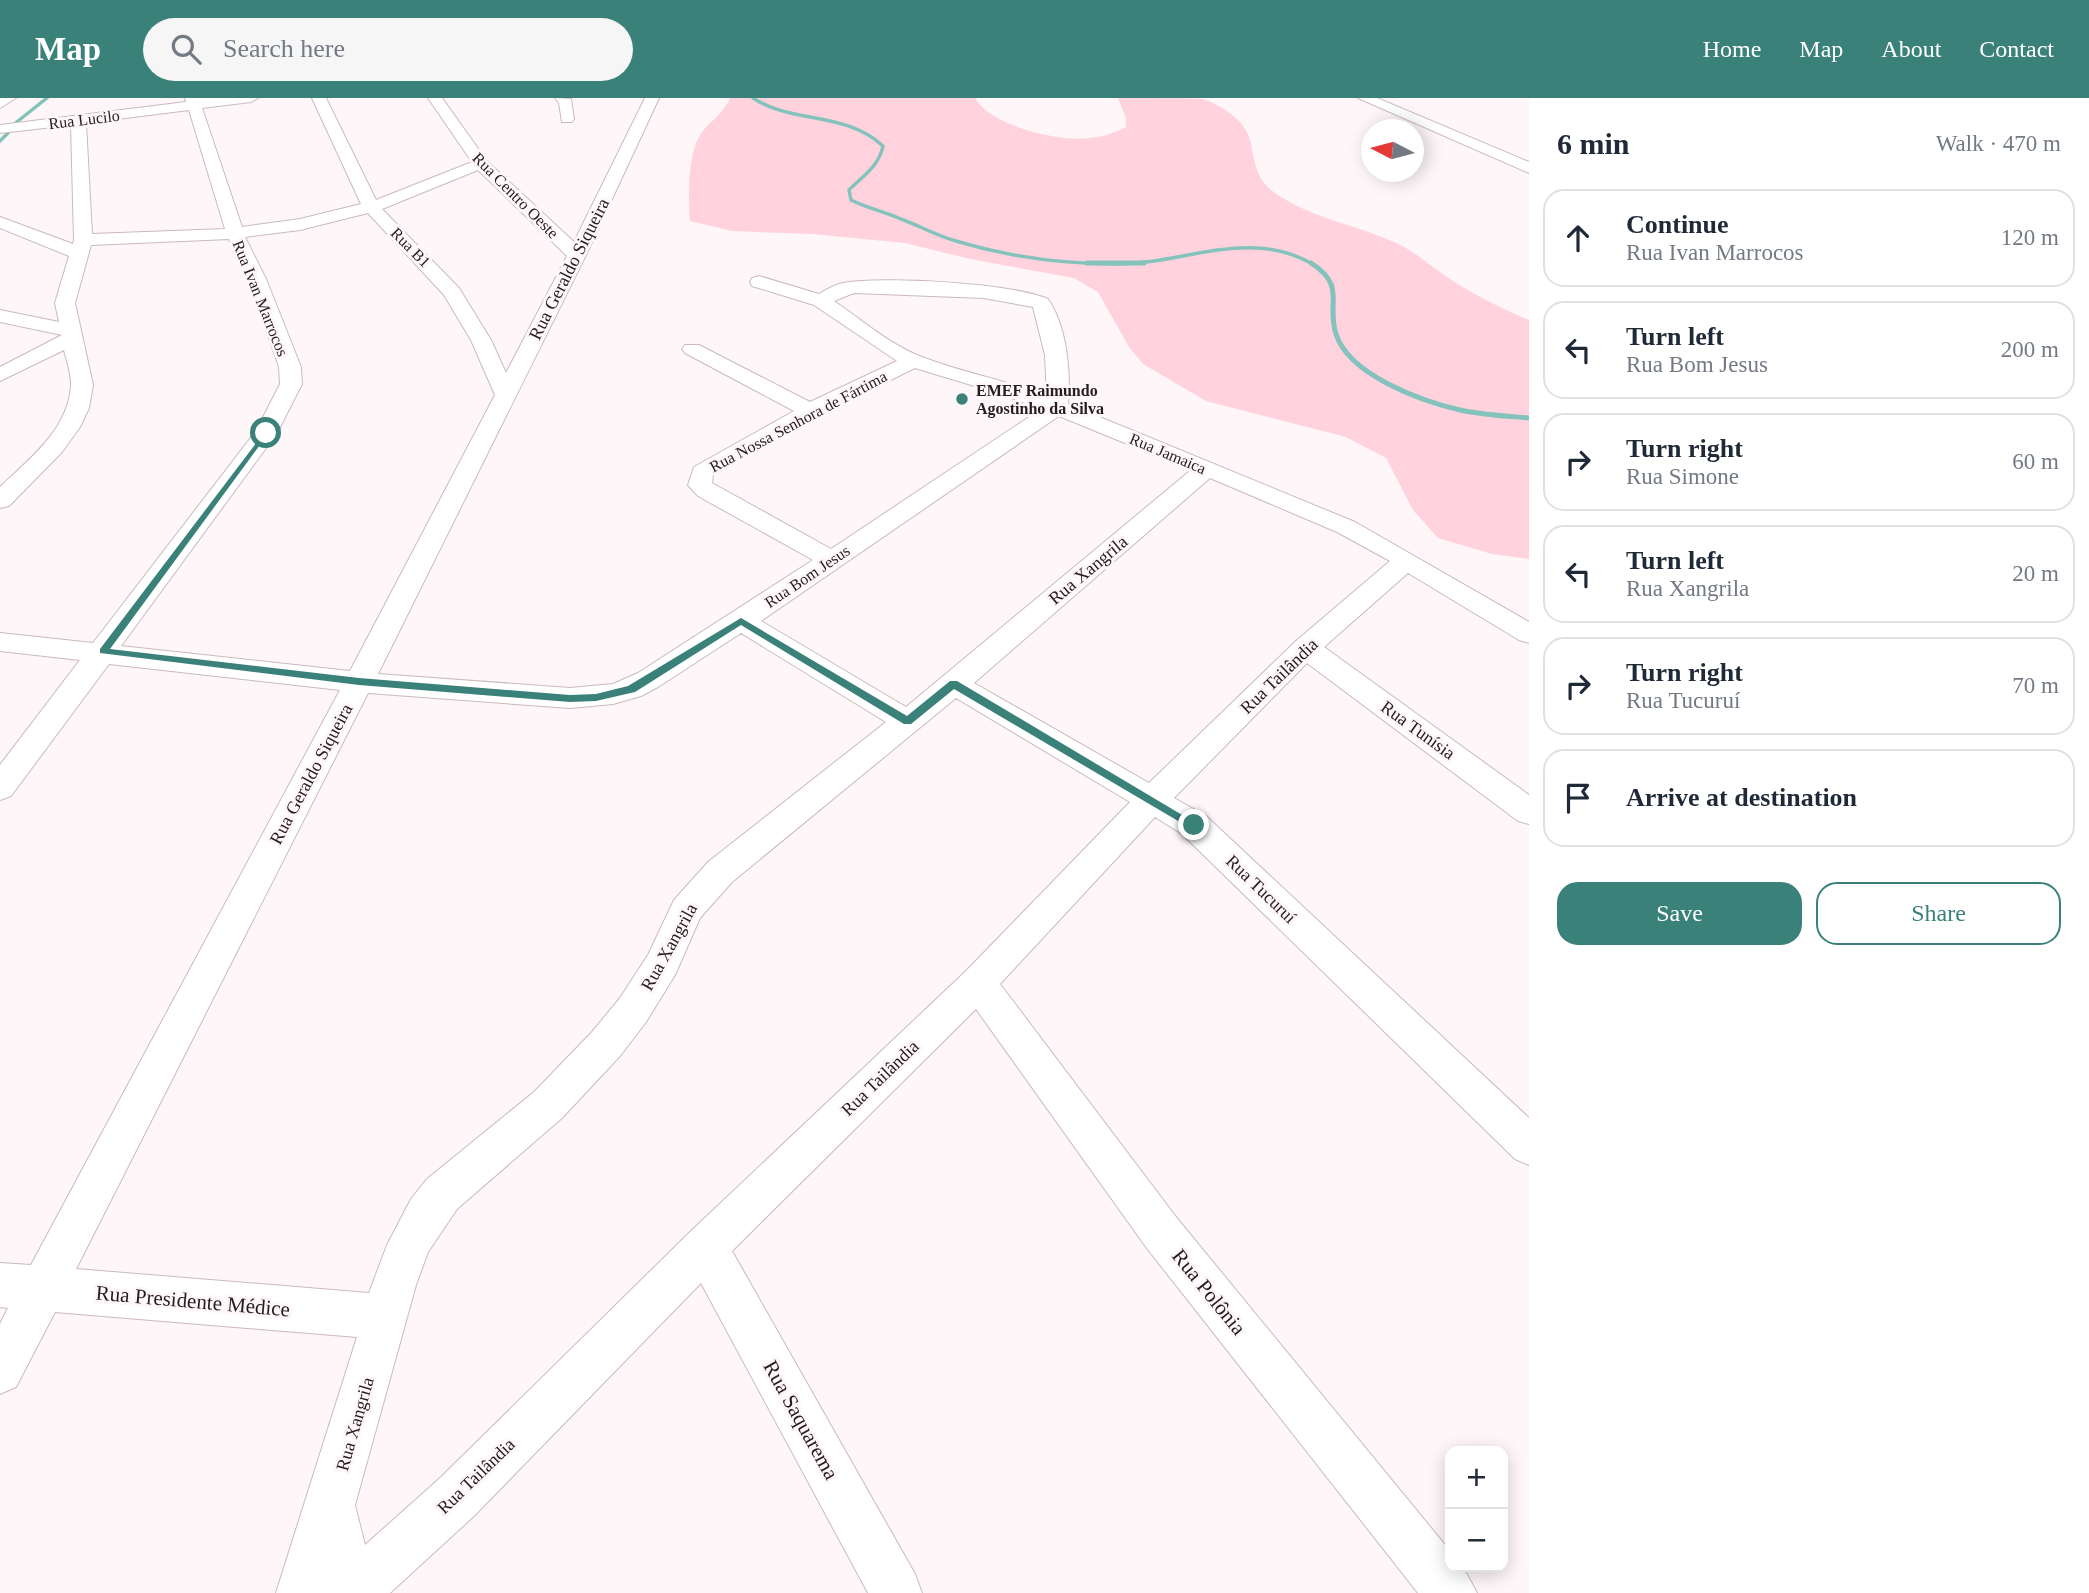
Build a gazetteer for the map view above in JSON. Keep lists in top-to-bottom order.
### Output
{
  "streets": {
    "street": [
      "Rua Lucilo",
      "Rua Centro Oeste",
      "Rua B1",
      "Rua Geraldo Siqueira",
      "Rua Ivan Marrocos",
      "Rua Nossa Senhora de Fártima",
      "Rua Jamaica",
      "Rua Xangrila",
      "Rua Bom Jesus",
      "Rua Tailândia",
      "Rua Tunísia",
      "Rua Tucuruí",
      "Rua Polônia",
      "Rua Presidente Médice",
      "Rua Saquarema"
    ]
  },
  "crossings": [
    ["Rua Lucilo", "Rua Ivan Marrocos"],
    ["Rua Centro Oeste", "Rua Geraldo Siqueira"],
    ["Rua B1", "Rua Geraldo Siqueira"],
    ["Rua Geraldo Siqueira", "Rua Bom Jesus"],
    ["Rua Geraldo Siqueira", "Rua Presidente Médice"],
    ["Rua Ivan Marrocos", "Rua Bom Jesus"],
    ["Rua Nossa Senhora de Fártima", "Rua Jamaica"],
    ["Rua Nossa Senhora de Fártima", "Rua Bom Jesus"],
    ["Rua Jamaica", "Rua Xangrila"],
    ["Rua Jamaica", "Rua Bom Jesus"],
    ["Rua Jamaica", "Rua Tailândia"],
    ["Rua Xangrila", "Rua Tucuruí"],
    ["Rua Xangrila", "Rua Presidente Médice"],
    ["Rua Tailândia", "Rua Tunísia"],
    ["Rua Tailândia", "Rua Tucuruí"],
    ["Rua Tailândia", "Rua Polônia"],
    ["Rua Tailândia", "Rua Saquarema"]
  ],
  "places": ["EMEF Raimundo Agostinho da Silva"],
  "north": "left",
  "page": {
    "header": "Map",
    "search": "Search here",
    "nav": [
      "Home",
      "Map",
      "About",
      "Contact"
    ],
    "heading": ["6 min", "Walk · 470 m"],
    "list": [
      ["Continue", "Rua Ivan Marrocos", "120 m"],
      ["Turn left", "Rua Bom Jesus", "200 m"],
      ["Turn right", "Rua Simone", "60 m"],
      ["Turn left", "Rua Xangrila", "20 m"],
      ["Turn right", "Rua Tucuruí", "70 m"],
      "Arrive at destination"
    ],
    "buttons": ["Save", "Share"],
    "map_buttons": ["+", "−"]
  }
}
